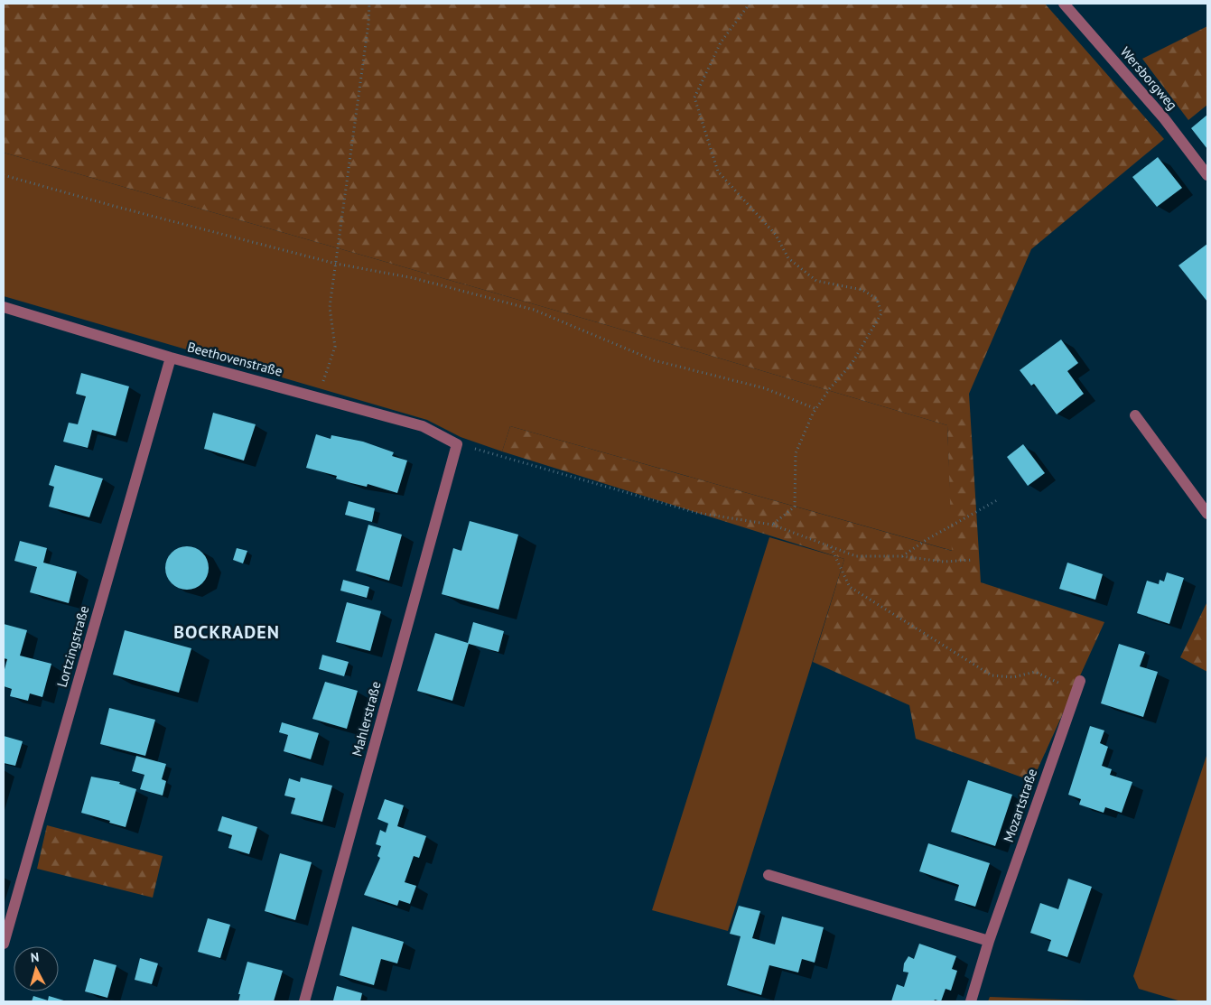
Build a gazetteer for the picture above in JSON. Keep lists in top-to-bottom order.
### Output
{
  "streets": {
    "street": [
      "Wersborgweg",
      "Beethovenstraße",
      "Lortzingstraße",
      "Mahlerstraße",
      "Mozartstraße"
    ]
  },
  "crossings": [
    ["Beethovenstraße", "Lortzingstraße"],
    ["Beethovenstraße", "Mahlerstraße"]
  ],
  "districts": ["BOCKRADEN"],
  "north": "top"
}
